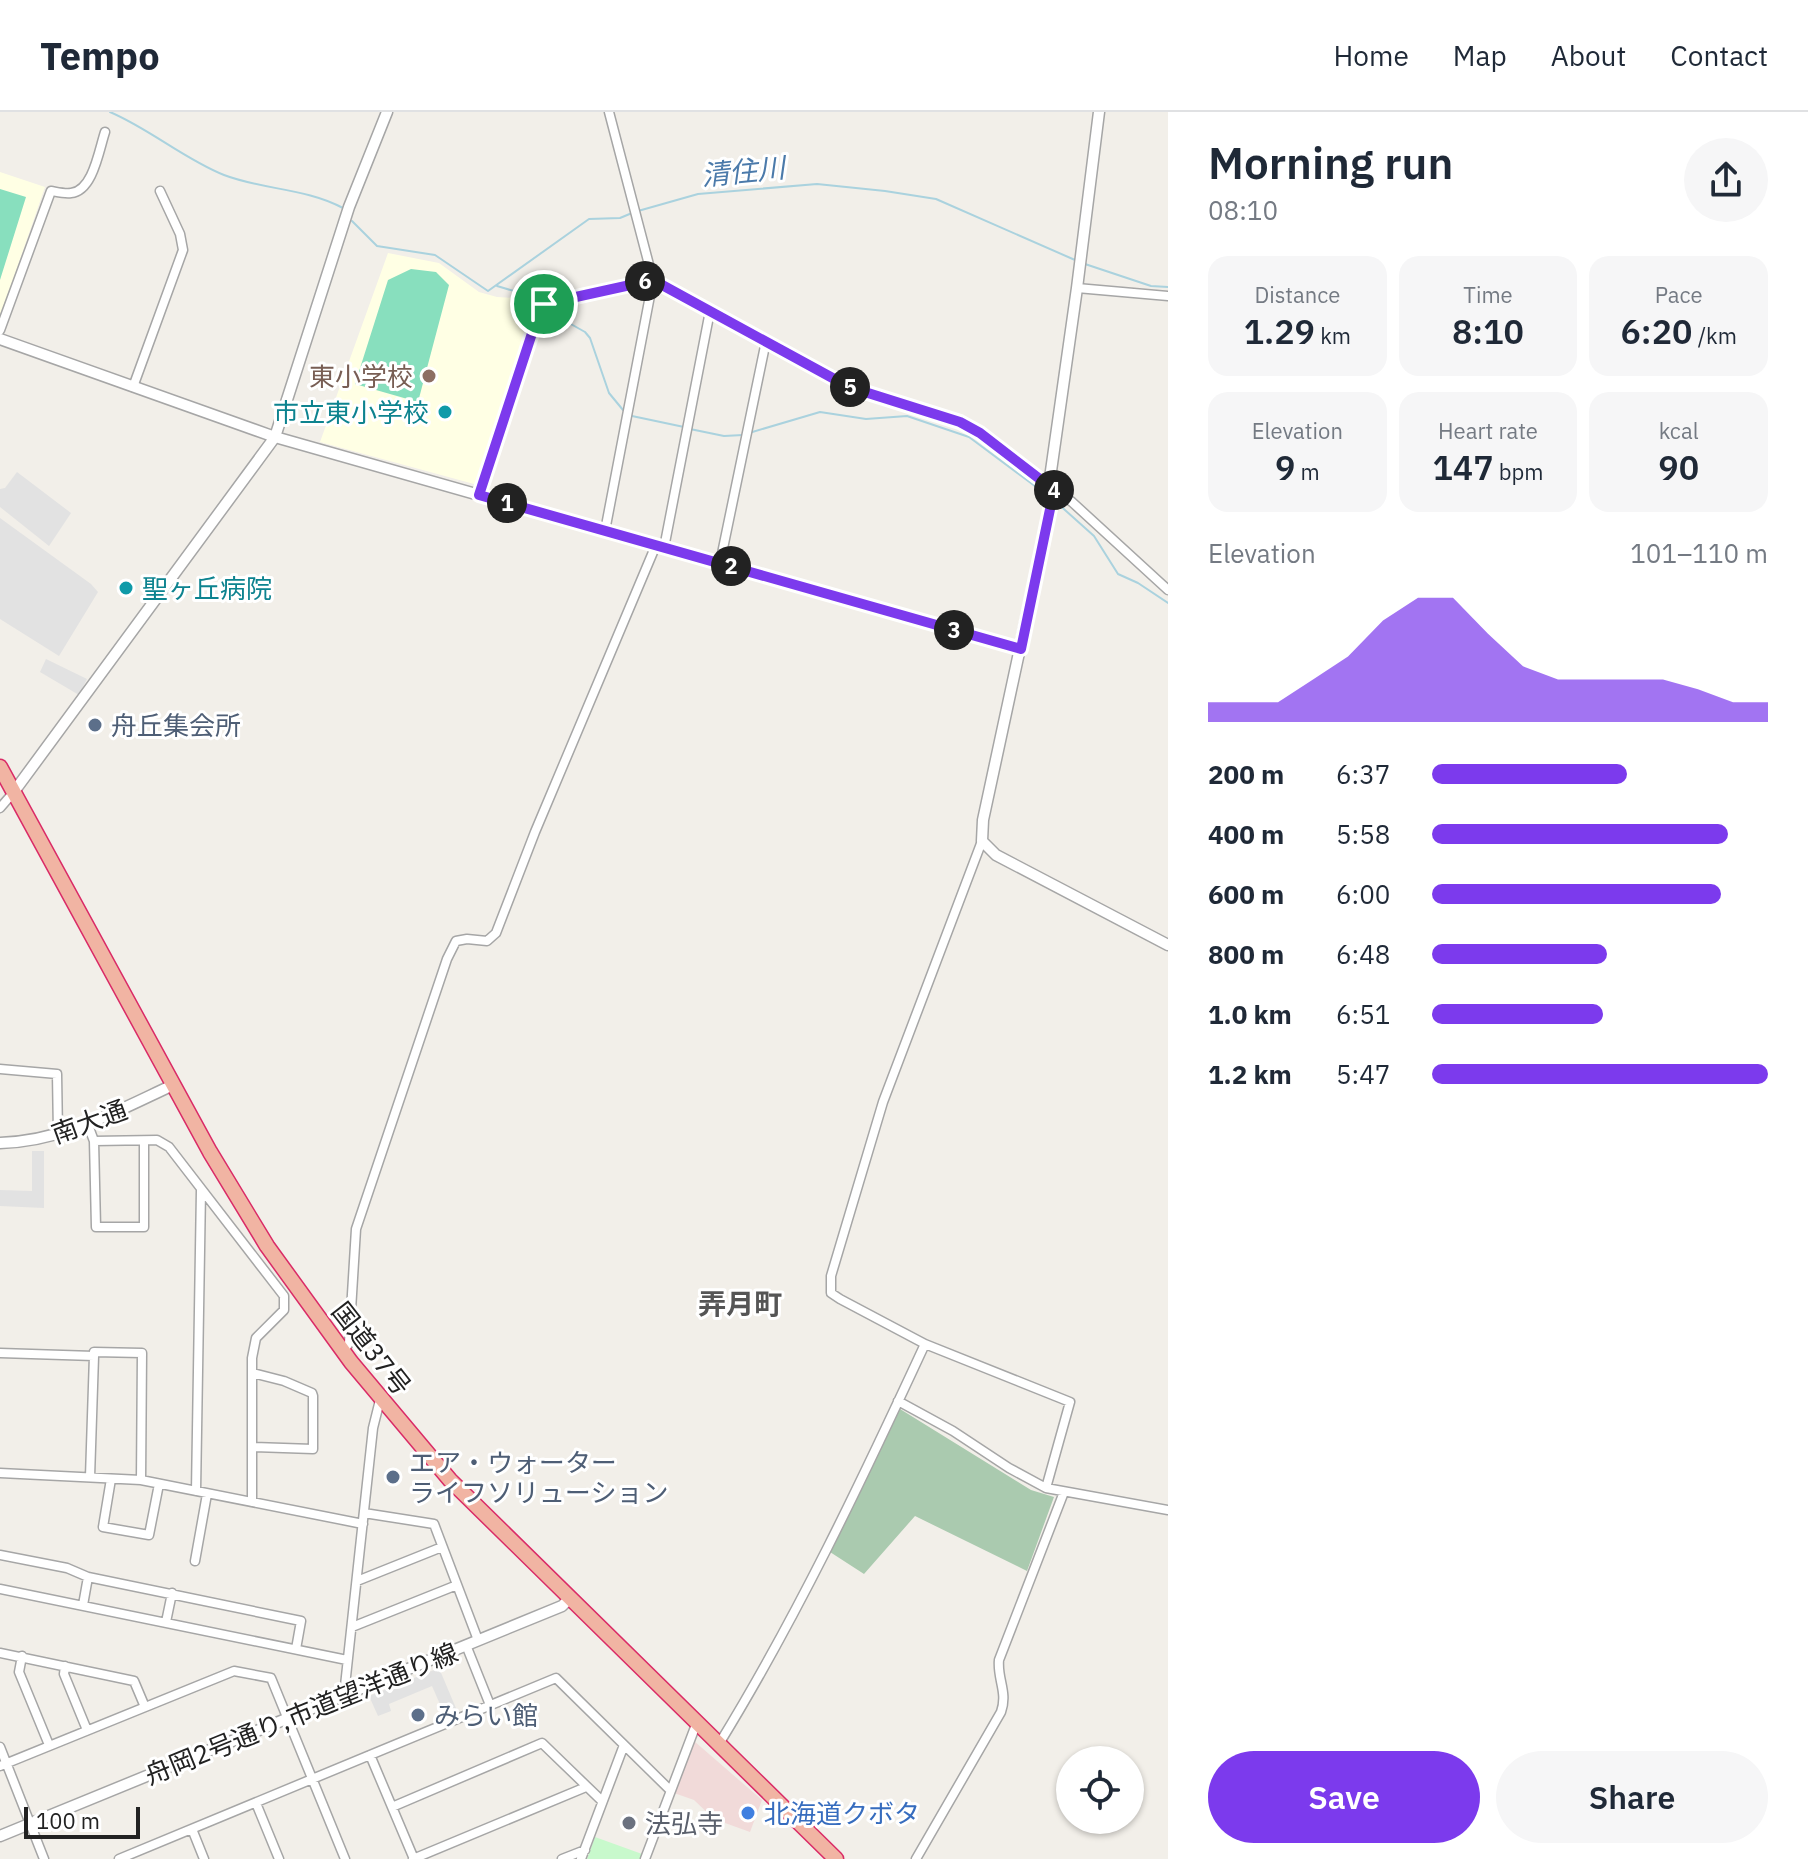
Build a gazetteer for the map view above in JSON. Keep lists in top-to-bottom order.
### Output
{
  "streets": {
    "highway": ["国道37号"],
    "street": ["南大通", "舟岡2号通り,市道望洋通り線"]
  },
  "crossings": [
    ["南大通", "国道37号"],
    ["国道37号", "舟岡2号通り,市道望洋通り線"]
  ],
  "districts": ["弄月町"],
  "water": ["清住川"],
  "places": [
    "東小学校",
    "市立東小学校",
    "聖ヶ丘病院",
    "舟丘集会所",
    "エア・ウォーター ライフソリューション",
    "みらい館",
    "北海道クボタ",
    "法弘寺"
  ],
  "scale_bar": "100 m",
  "page": {
    "header": "Tempo",
    "nav": [
      "Home",
      "Map",
      "About",
      "Contact"
    ],
    "heading": ["Morning run", "08:10"],
    "stats": [
      ["Distance", "1.29 km"],
      ["Time", "8:10"],
      ["Pace", "6:20 /km"],
      ["Elevation", "9 m"],
      ["Heart rate", "147 bpm"],
      ["kcal", "90"]
    ],
    "pins": [
      "6",
      "5",
      "4",
      "1",
      "2",
      "3"
    ],
    "chart": ["Elevation", "101–110 m"],
    "list": [
      {
        "name": "200 m",
        "note": "6:37"
      },
      {
        "name": "400 m",
        "note": "5:58"
      },
      {
        "name": "600 m",
        "note": "6:00"
      },
      {
        "name": "800 m",
        "note": "6:48"
      },
      {
        "name": "1.0 km",
        "note": "6:51"
      },
      {
        "name": "1.2 km",
        "note": "5:47"
      }
    ],
    "buttons": ["Save", "Share"],
    "scale": "100 m"
  }
}
